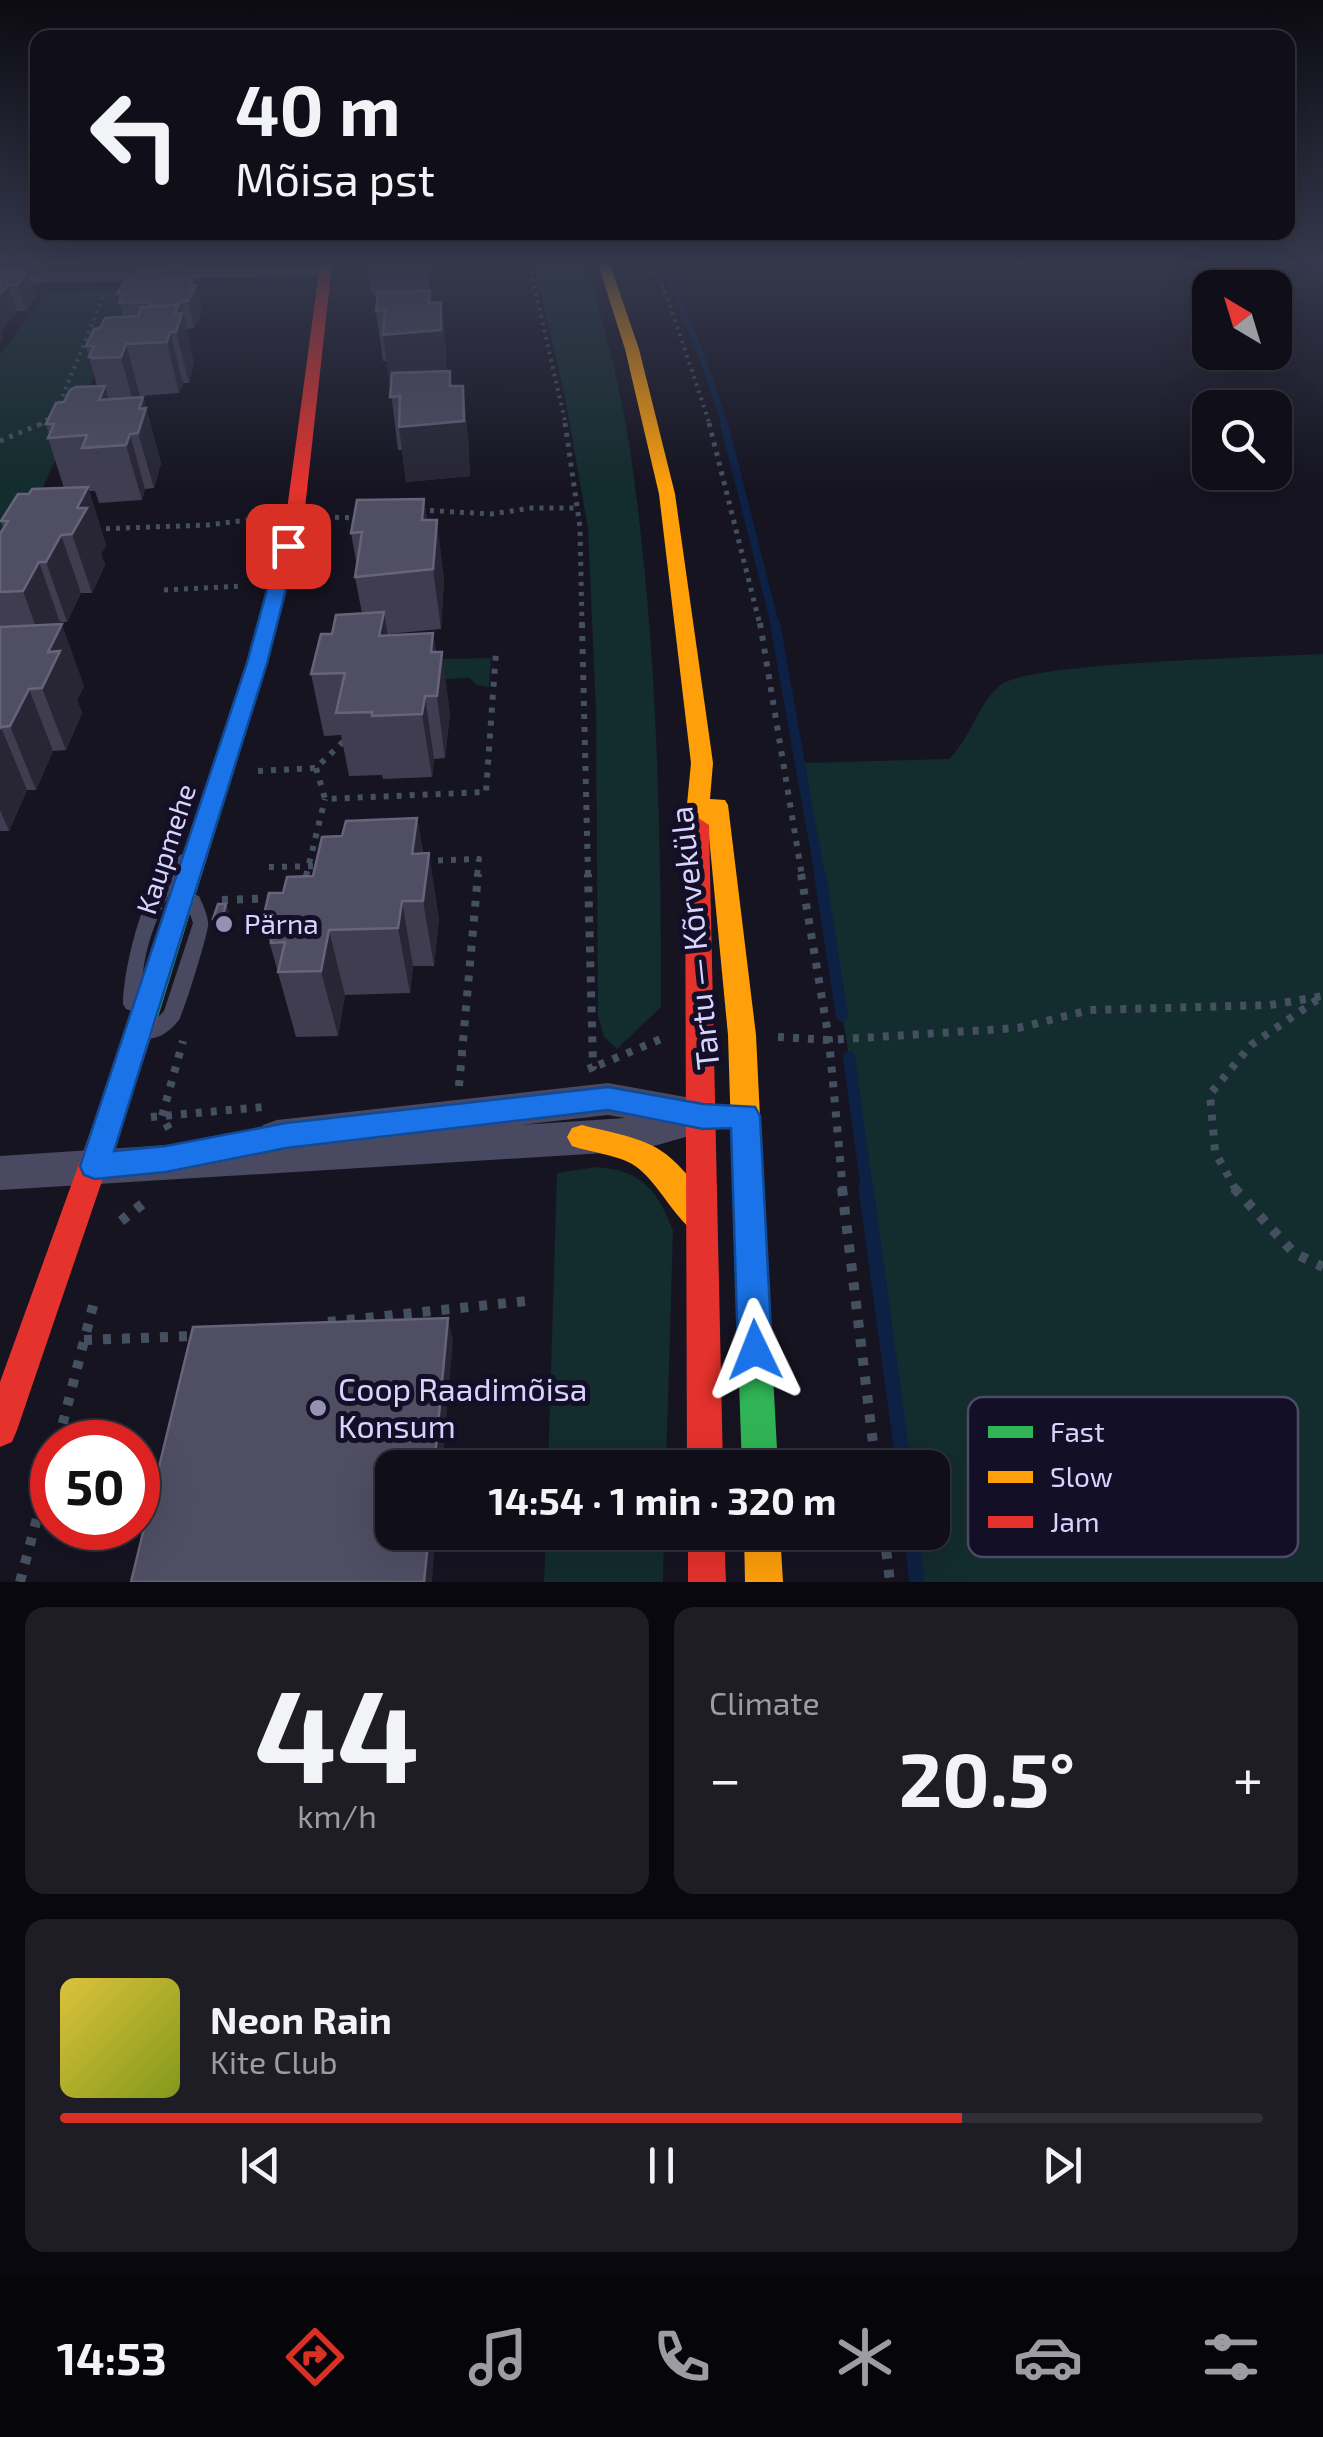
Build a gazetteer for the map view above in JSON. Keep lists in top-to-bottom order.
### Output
{
  "streets": {
    "main road": ["Kaupmehe", "Tartu — Kõrveküla"]
  },
  "places": ["Pärna", "Coop Raadimõisa Konsum"],
  "legend": ["Fast", "Slow", "Jam"],
  "north": "top left",
  "page": {
    "turn": ["40 m", "Mõisa pst"],
    "limit": "50",
    "trip": "14:54 · 1 min · 320 m",
    "tile": [
      ["44", "km/h"],
      "Climate"
    ],
    "heat": ["−", "20.5°", "+"],
    "song": ["Neon Rain", "Kite Club"],
    "tabs": "14:53"
  }
}
